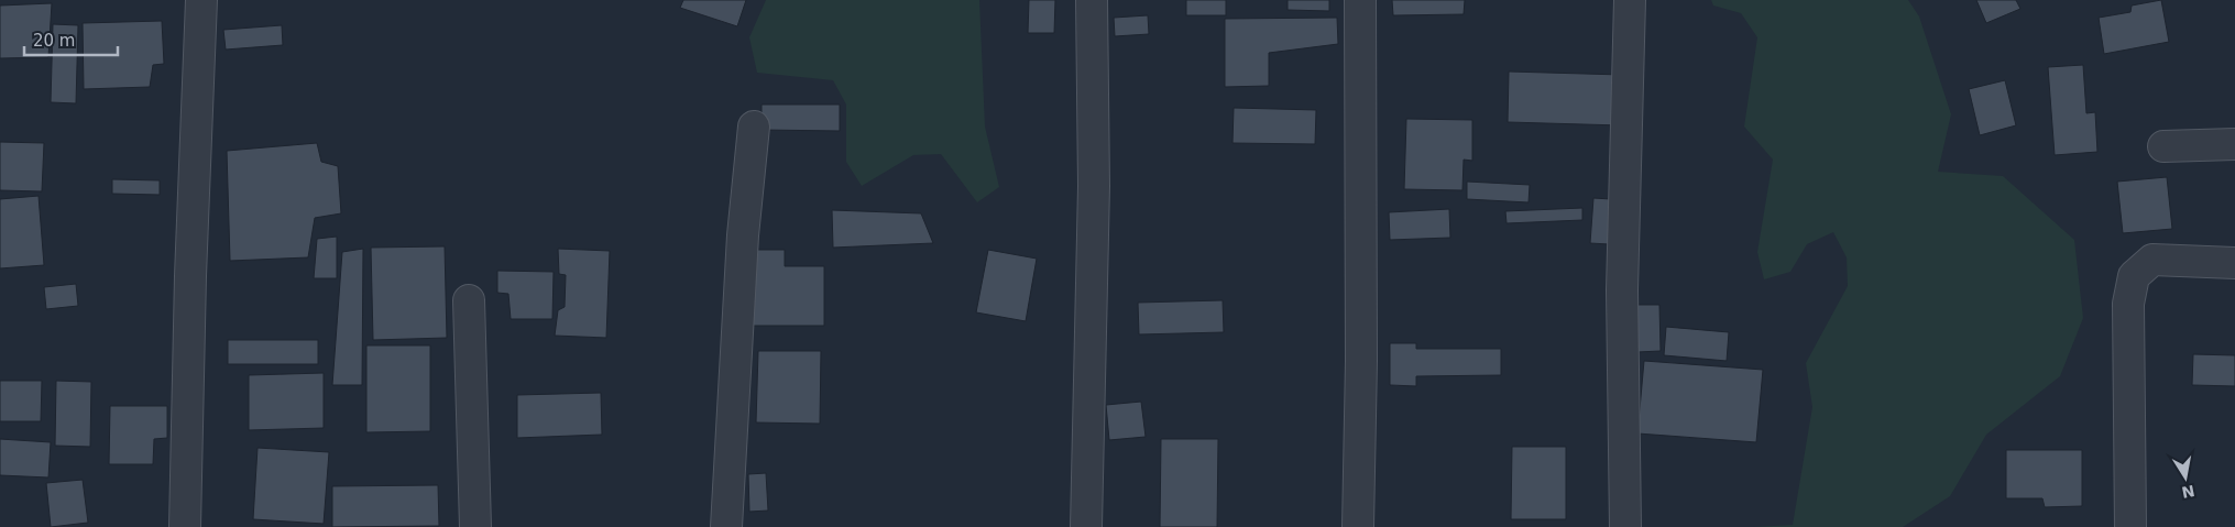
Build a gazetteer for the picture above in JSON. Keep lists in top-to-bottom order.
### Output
{
  "scale_bar": "20 m",
  "north": "bottom"
}
